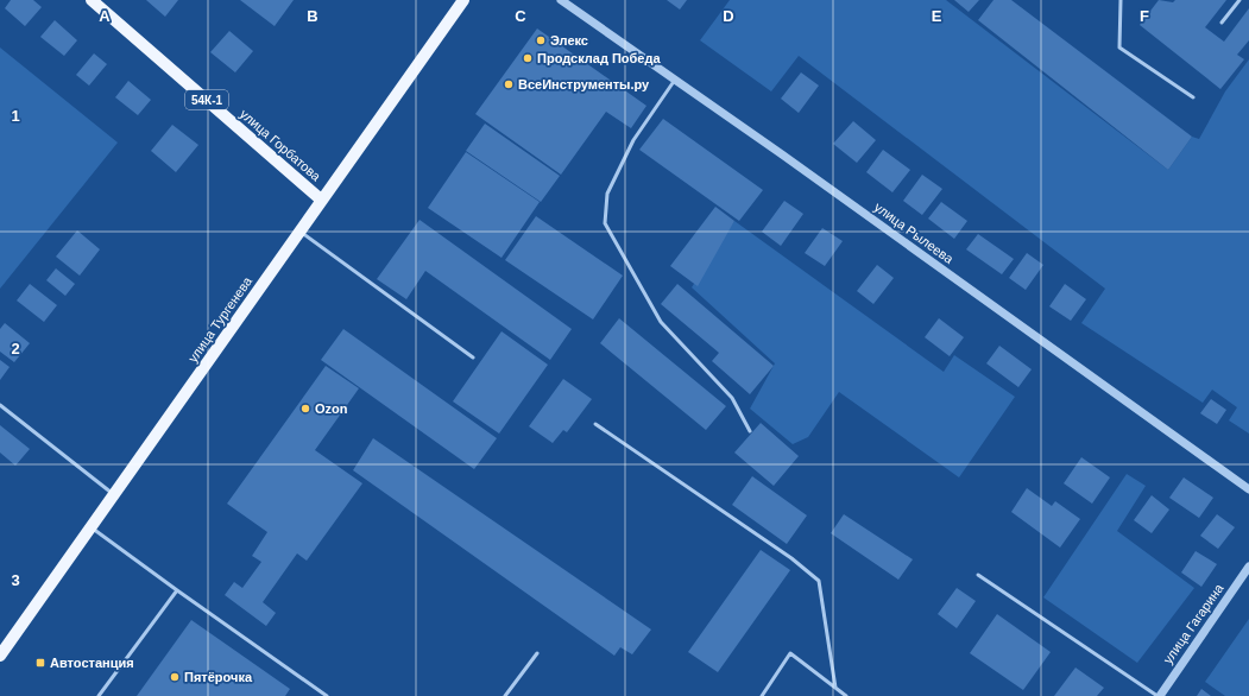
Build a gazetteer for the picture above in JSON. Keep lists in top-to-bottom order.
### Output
{
  "streets": {
    "main road": ["54К-1", "улица Горбатова", "улица Тургенева"],
    "street": ["улица Рылеева", "улица Гагарина"]
  },
  "crossings": [
    ["улица Горбатова", "улица Тургенева"]
  ],
  "places": {
    "other": [
      "Элекс",
      "Продсклад Победа",
      "ВсеИнструменты.ру",
      "Ozon",
      "Пятёрочка"
    ],
    "transit": ["Автостанция"]
  },
  "grid": {
    "columns": [
      "A",
      "B",
      "C",
      "D",
      "E",
      "F"
    ],
    "rows": ["1", "2", "3"]
  }
}
